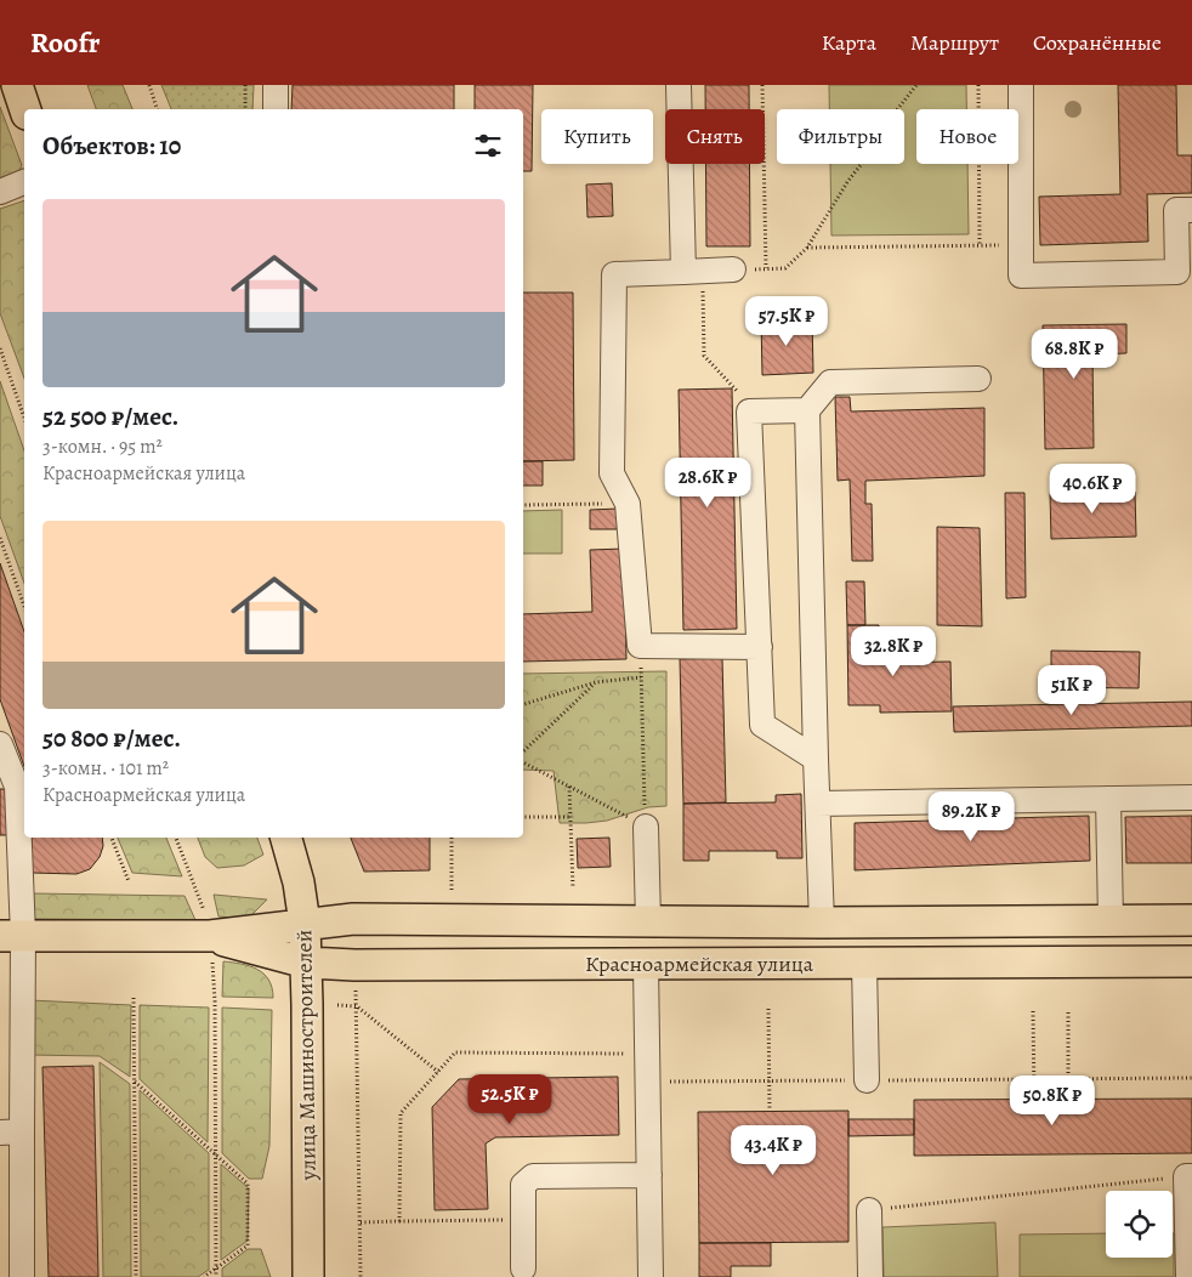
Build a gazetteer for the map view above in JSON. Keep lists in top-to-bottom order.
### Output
{
  "streets": {
    "main road": ["Красноармейская улица", "улица Машиностроителей"]
  },
  "crossings": [
    ["Красноармейская улица", "улица Машиностроителей"]
  ],
  "page": {
    "header": "Roofr",
    "nav": ["Карта", "Маршрут", "Сохранённые"],
    "chip": [
      "Купить",
      "Снять",
      "Фильтры",
      "Новое"
    ],
    "heading": "Объектов: 10",
    "list": [
      {
        "name": "52 500 ₽/мес.",
        "note": "3-комн. · 95 m² · Красноармейская улица"
      },
      {
        "name": "50 800 ₽/мес.",
        "note": "3-комн. · 101 m² · Красноармейская улица"
      }
    ],
    "price": [
      "57.5K ₽",
      "68.8K ₽",
      "28.6K ₽",
      "40.6K ₽",
      "32.8K ₽",
      "51K ₽",
      "89.2K ₽",
      "52.5K ₽",
      "50.8K ₽",
      "43.4K ₽"
    ]
  }
}
